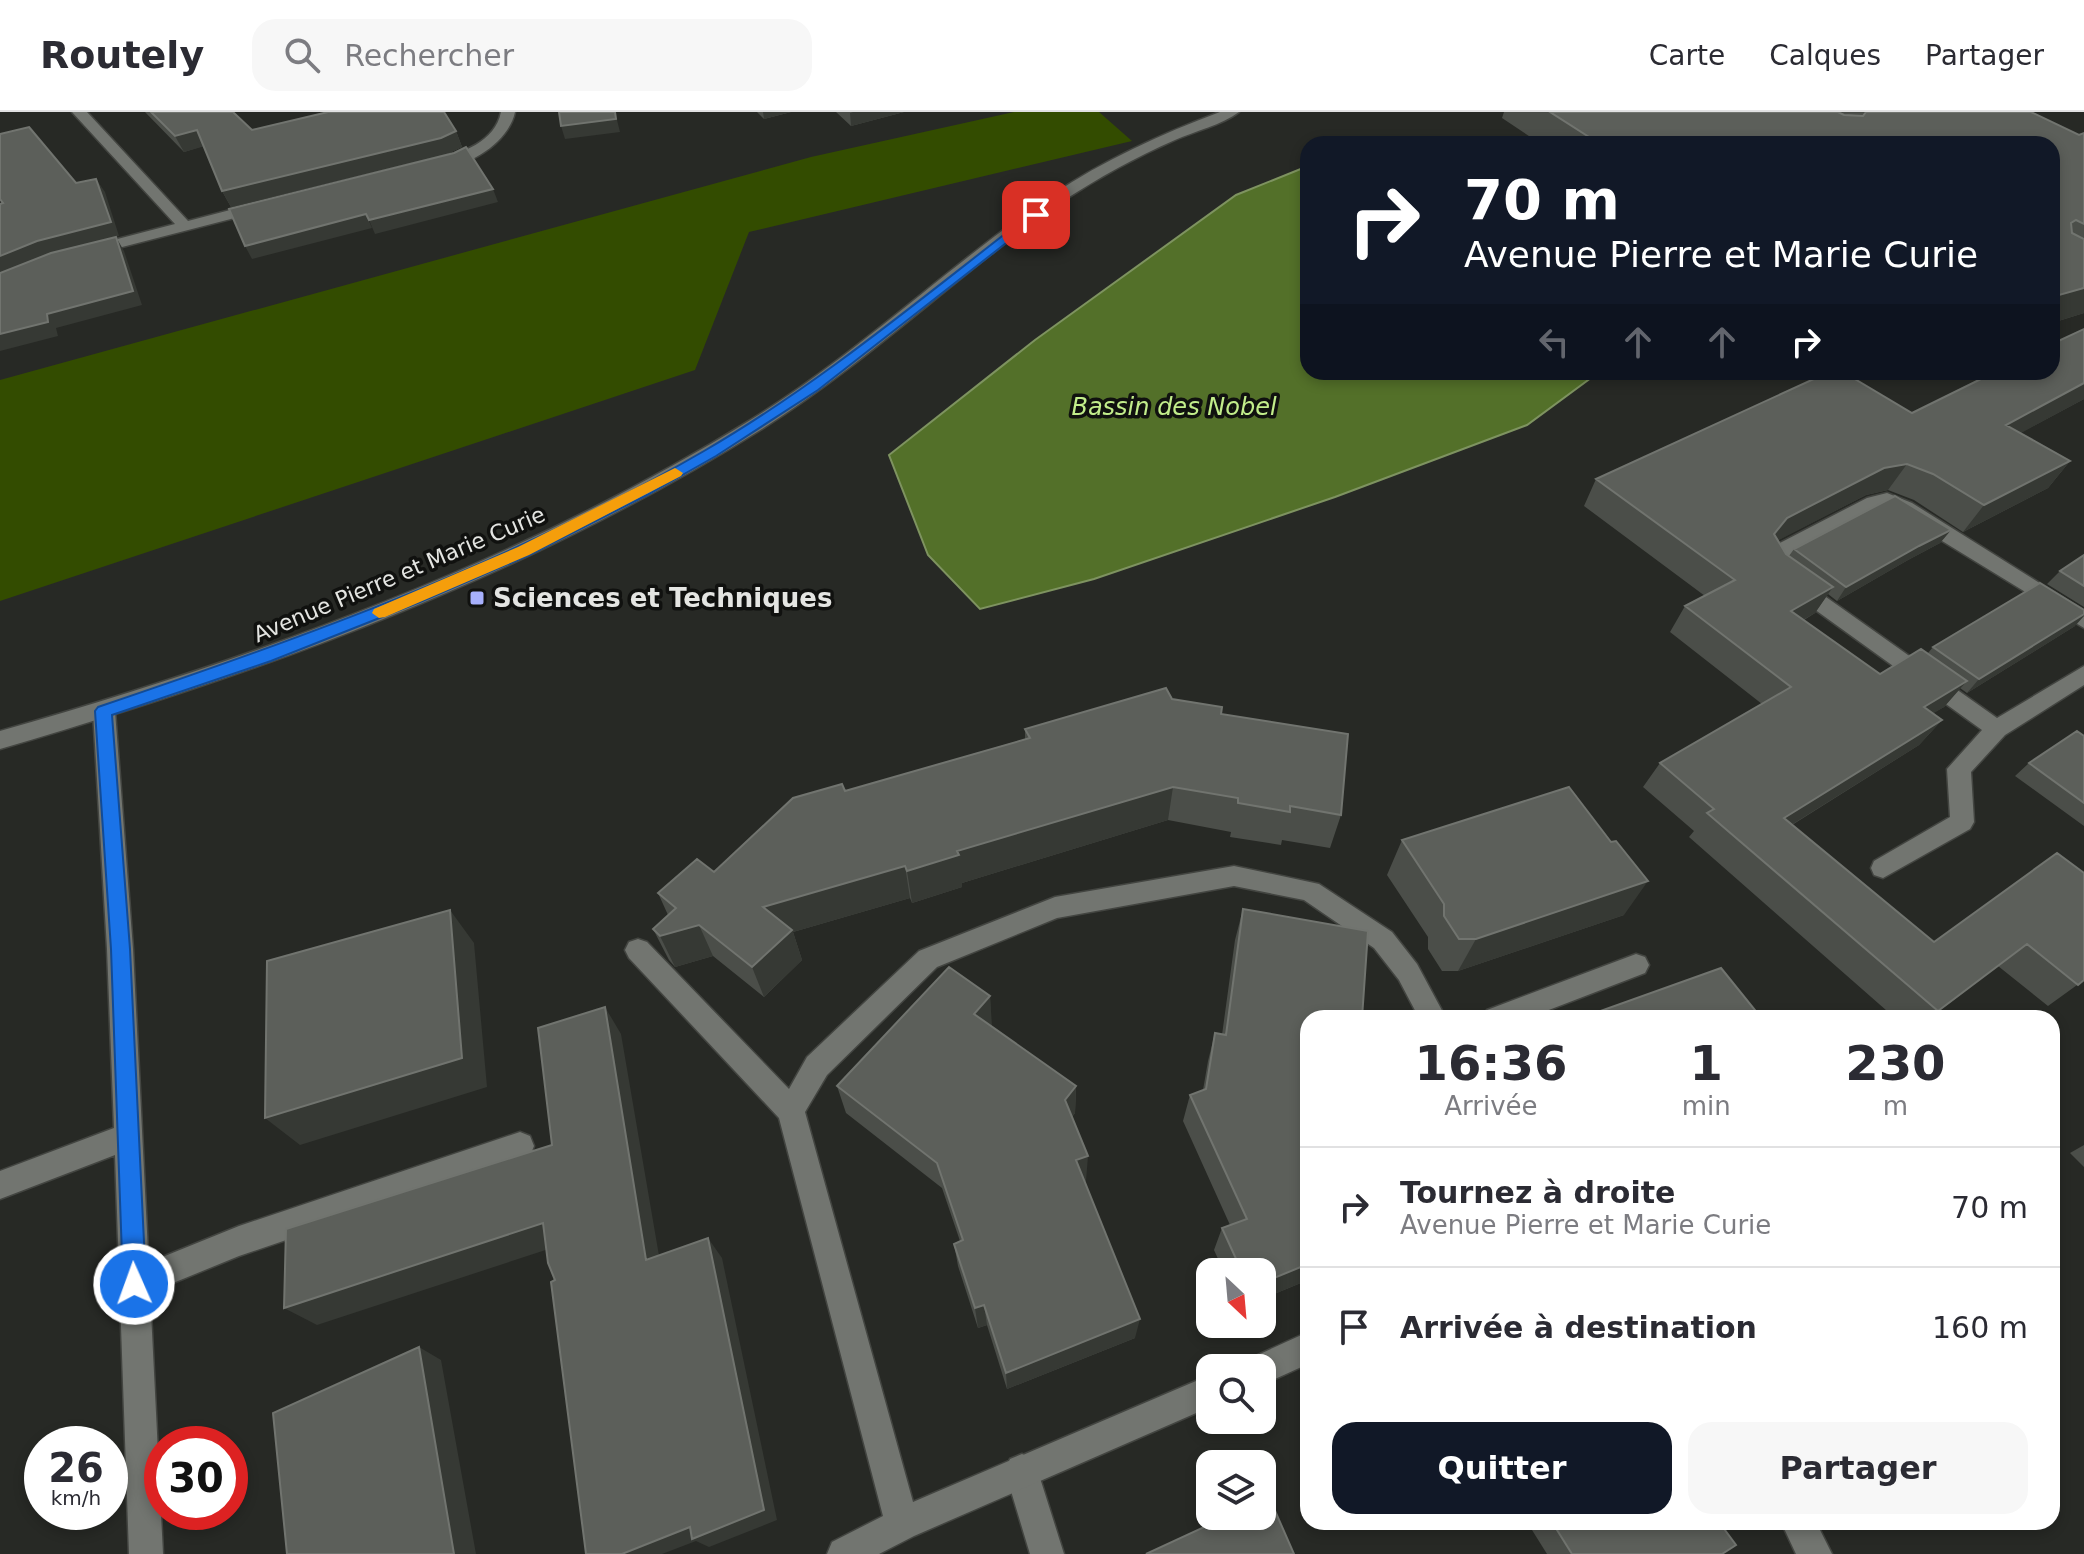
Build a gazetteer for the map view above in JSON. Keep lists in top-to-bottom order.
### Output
{
  "streets": {
    "street": ["Avenue Pierre et Marie Curie"]
  },
  "water": ["Bassin des Nobel"],
  "places": {
    "transit": ["Sciences et Techniques"]
  },
  "north": "bottom right",
  "page": {
    "header": "Routely",
    "search": "Rechercher",
    "nav": ["Carte", "Calques", "Partager"],
    "turn": ["70 m", "Avenue Pierre et Marie Curie"],
    "eta": [
      "16:36",
      "Arrivée",
      "1",
      "min",
      "230",
      "m"
    ],
    "list": [
      {
        "name": "Tournez à droite",
        "note": "Avenue Pierre et Marie Curie",
        "value": "70 m"
      },
      {
        "name": "Arrivée à destination",
        "value": "160 m"
      }
    ],
    "buttons": ["Quitter", "Partager"],
    "speed": "26 km/h",
    "limit": "30"
  }
}
